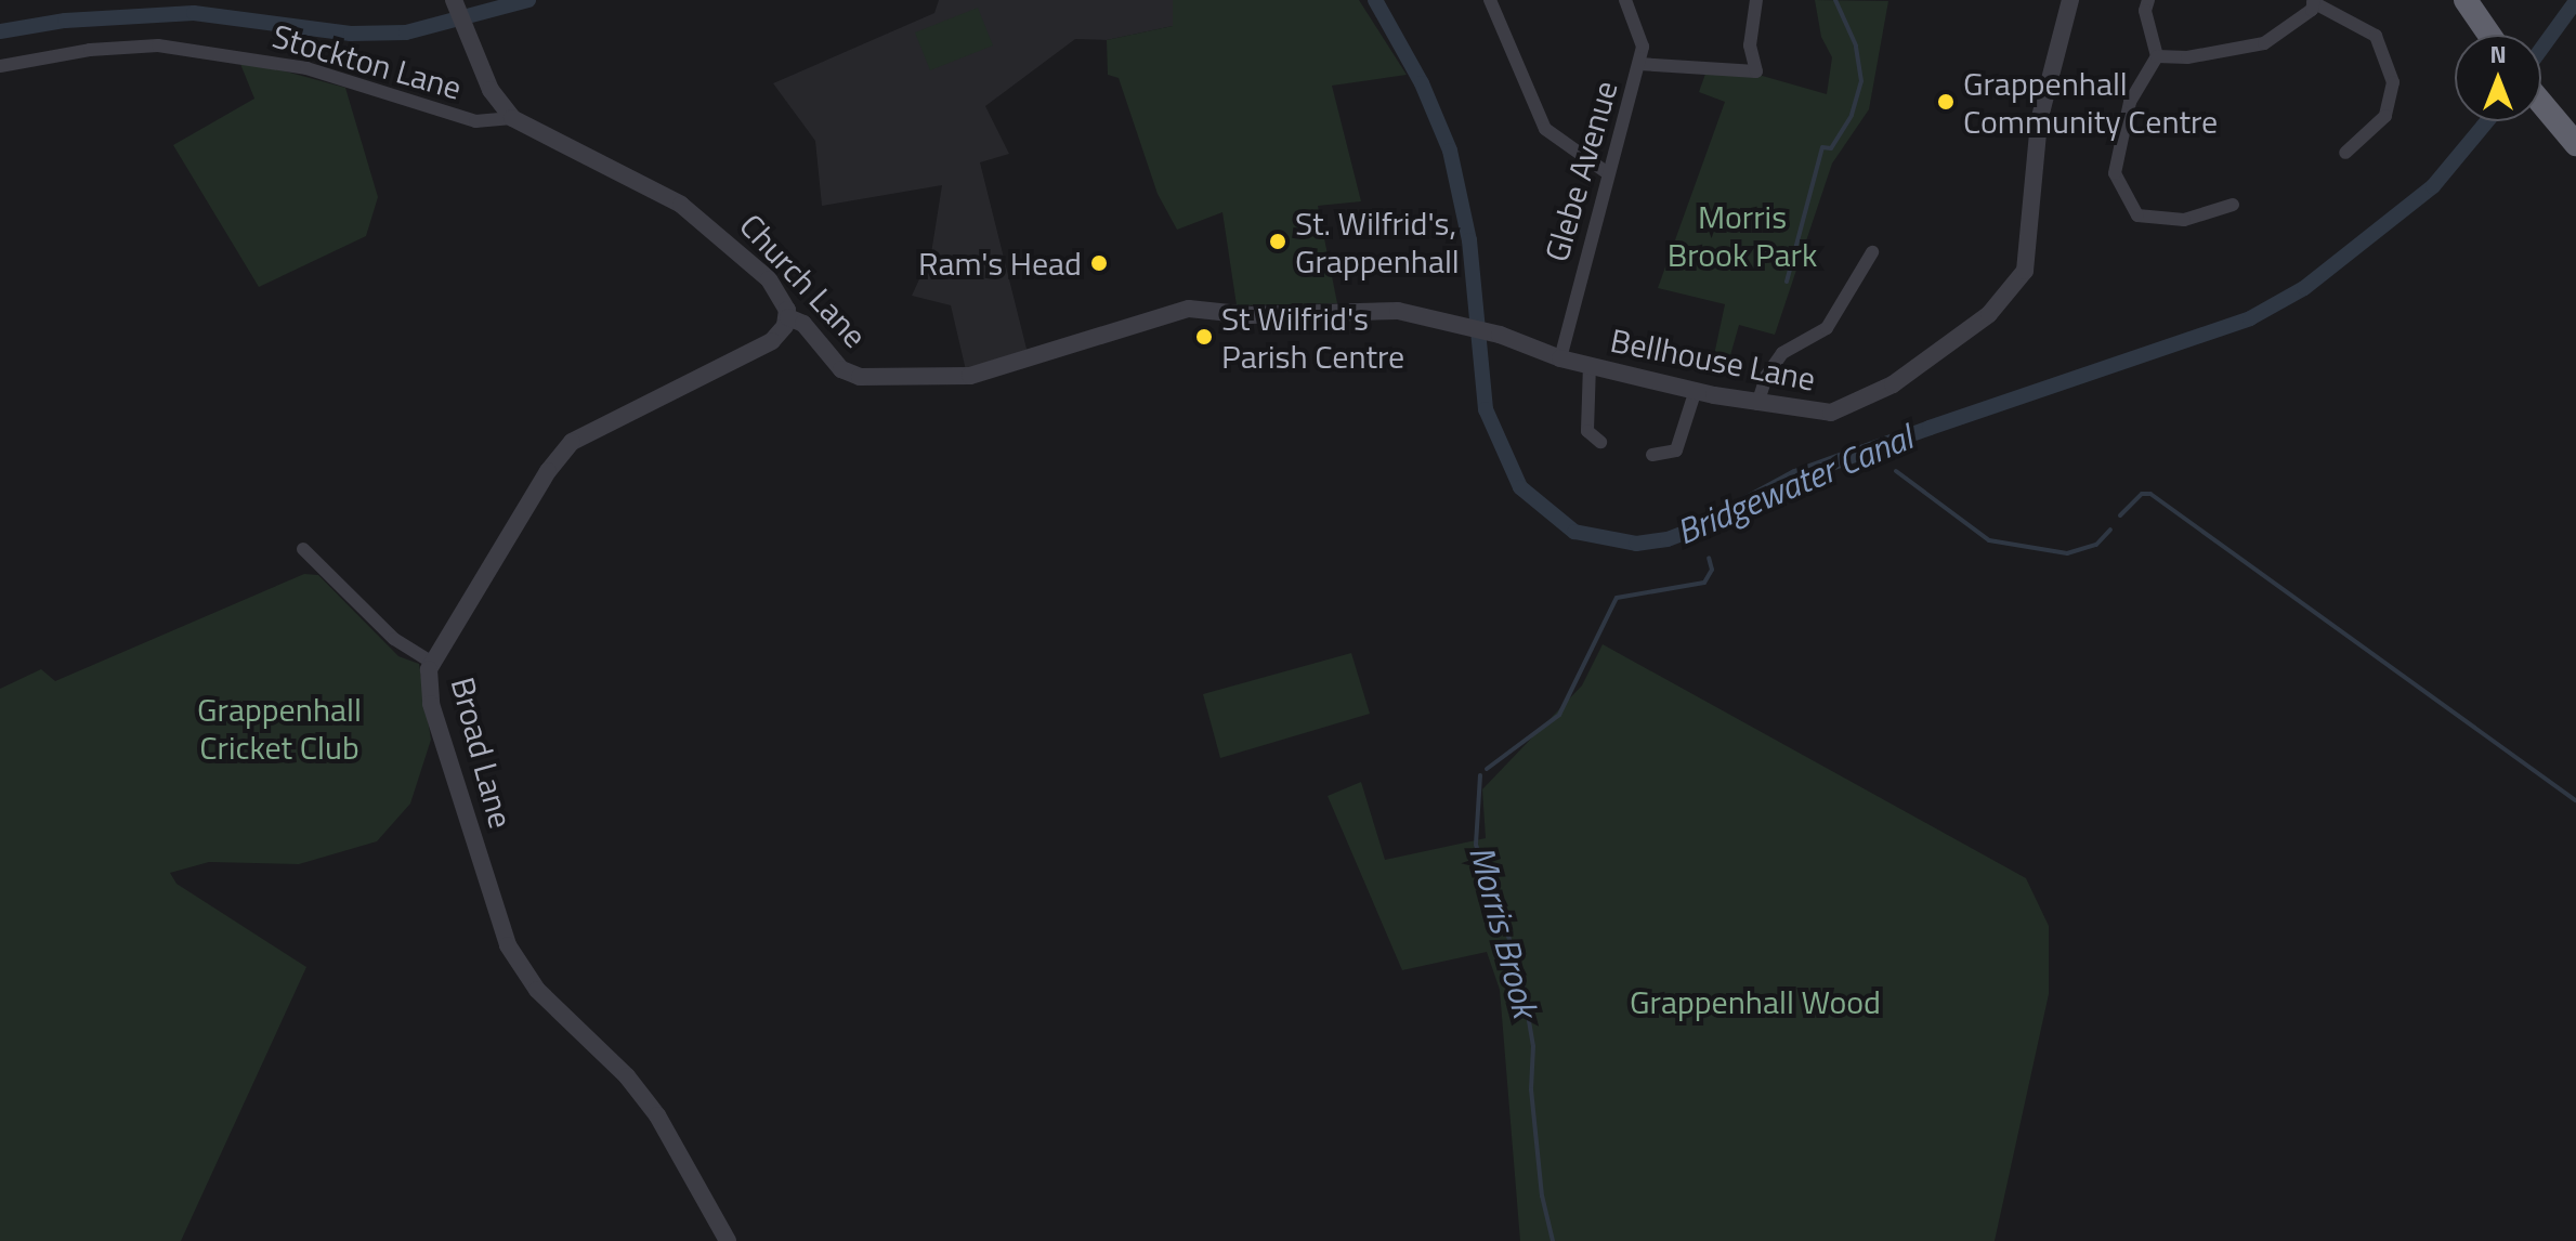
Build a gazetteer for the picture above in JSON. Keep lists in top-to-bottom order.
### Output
{
  "streets": {
    "street": [
      "Stockton Lane",
      "Glebe Avenue",
      "Church Lane",
      "Bellhouse Lane",
      "Broad Lane"
    ]
  },
  "crossings": [
    ["Stockton Lane", "Church Lane"],
    ["Glebe Avenue", "Bellhouse Lane"],
    ["Church Lane", "Bellhouse Lane"],
    ["Church Lane", "Broad Lane"]
  ],
  "water": ["Bridgewater Canal", "Morris Brook"],
  "parks": ["Morris Brook Park", "Grappenhall Cricket Club", "Grappenhall Wood"],
  "places": [
    "Grappenhall Community Centre",
    "St. Wilfrid's, Grappenhall",
    "Ram's Head",
    "St Wilfrid's Parish Centre"
  ],
  "north": "top"
}
